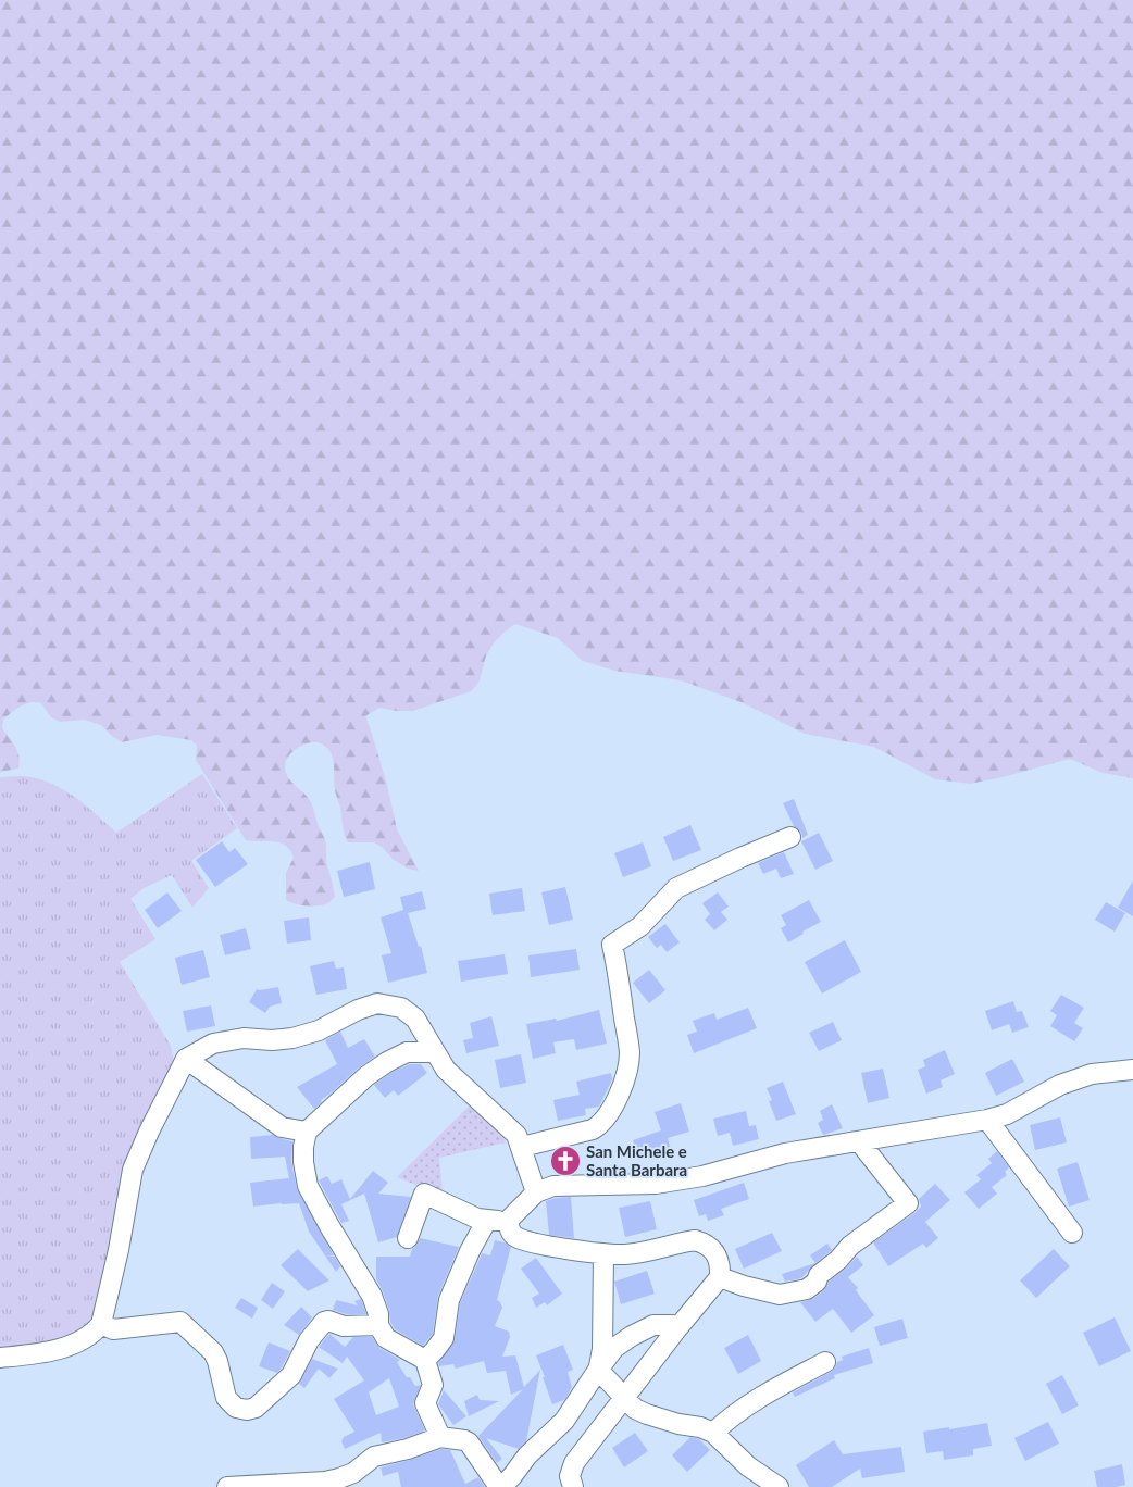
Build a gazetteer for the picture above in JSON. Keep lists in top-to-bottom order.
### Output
{
  "places": {
    "church": ["San Michele e Santa Barbara"]
  }
}
